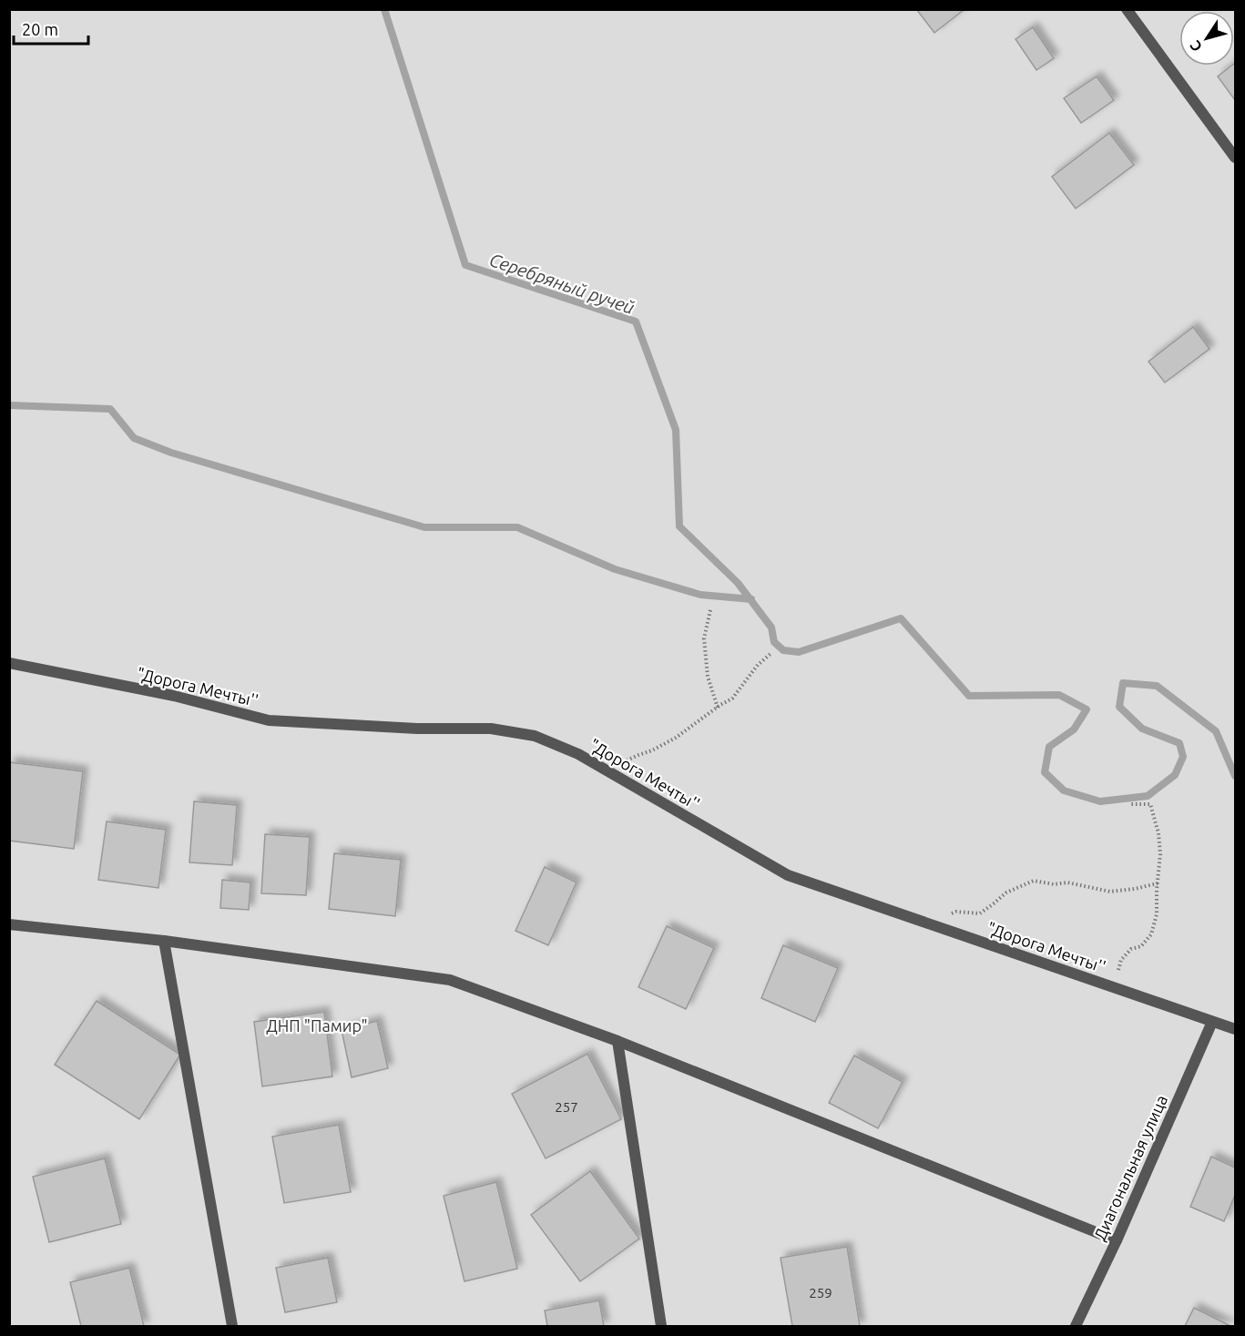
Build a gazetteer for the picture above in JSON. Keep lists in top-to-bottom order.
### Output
{
  "streets": {
    "street": ["\"Дорога Мечты''", "Диагональная улица"]
  },
  "crossings": [
    ["\"Дорога Мечты''", "Диагональная улица"]
  ],
  "water": ["Серебряный ручей"],
  "parks": ["ДНП \"Памир\""],
  "house_numbers": ["257", "259"],
  "scale_bar": "20 m",
  "north": "bottom left"
}
